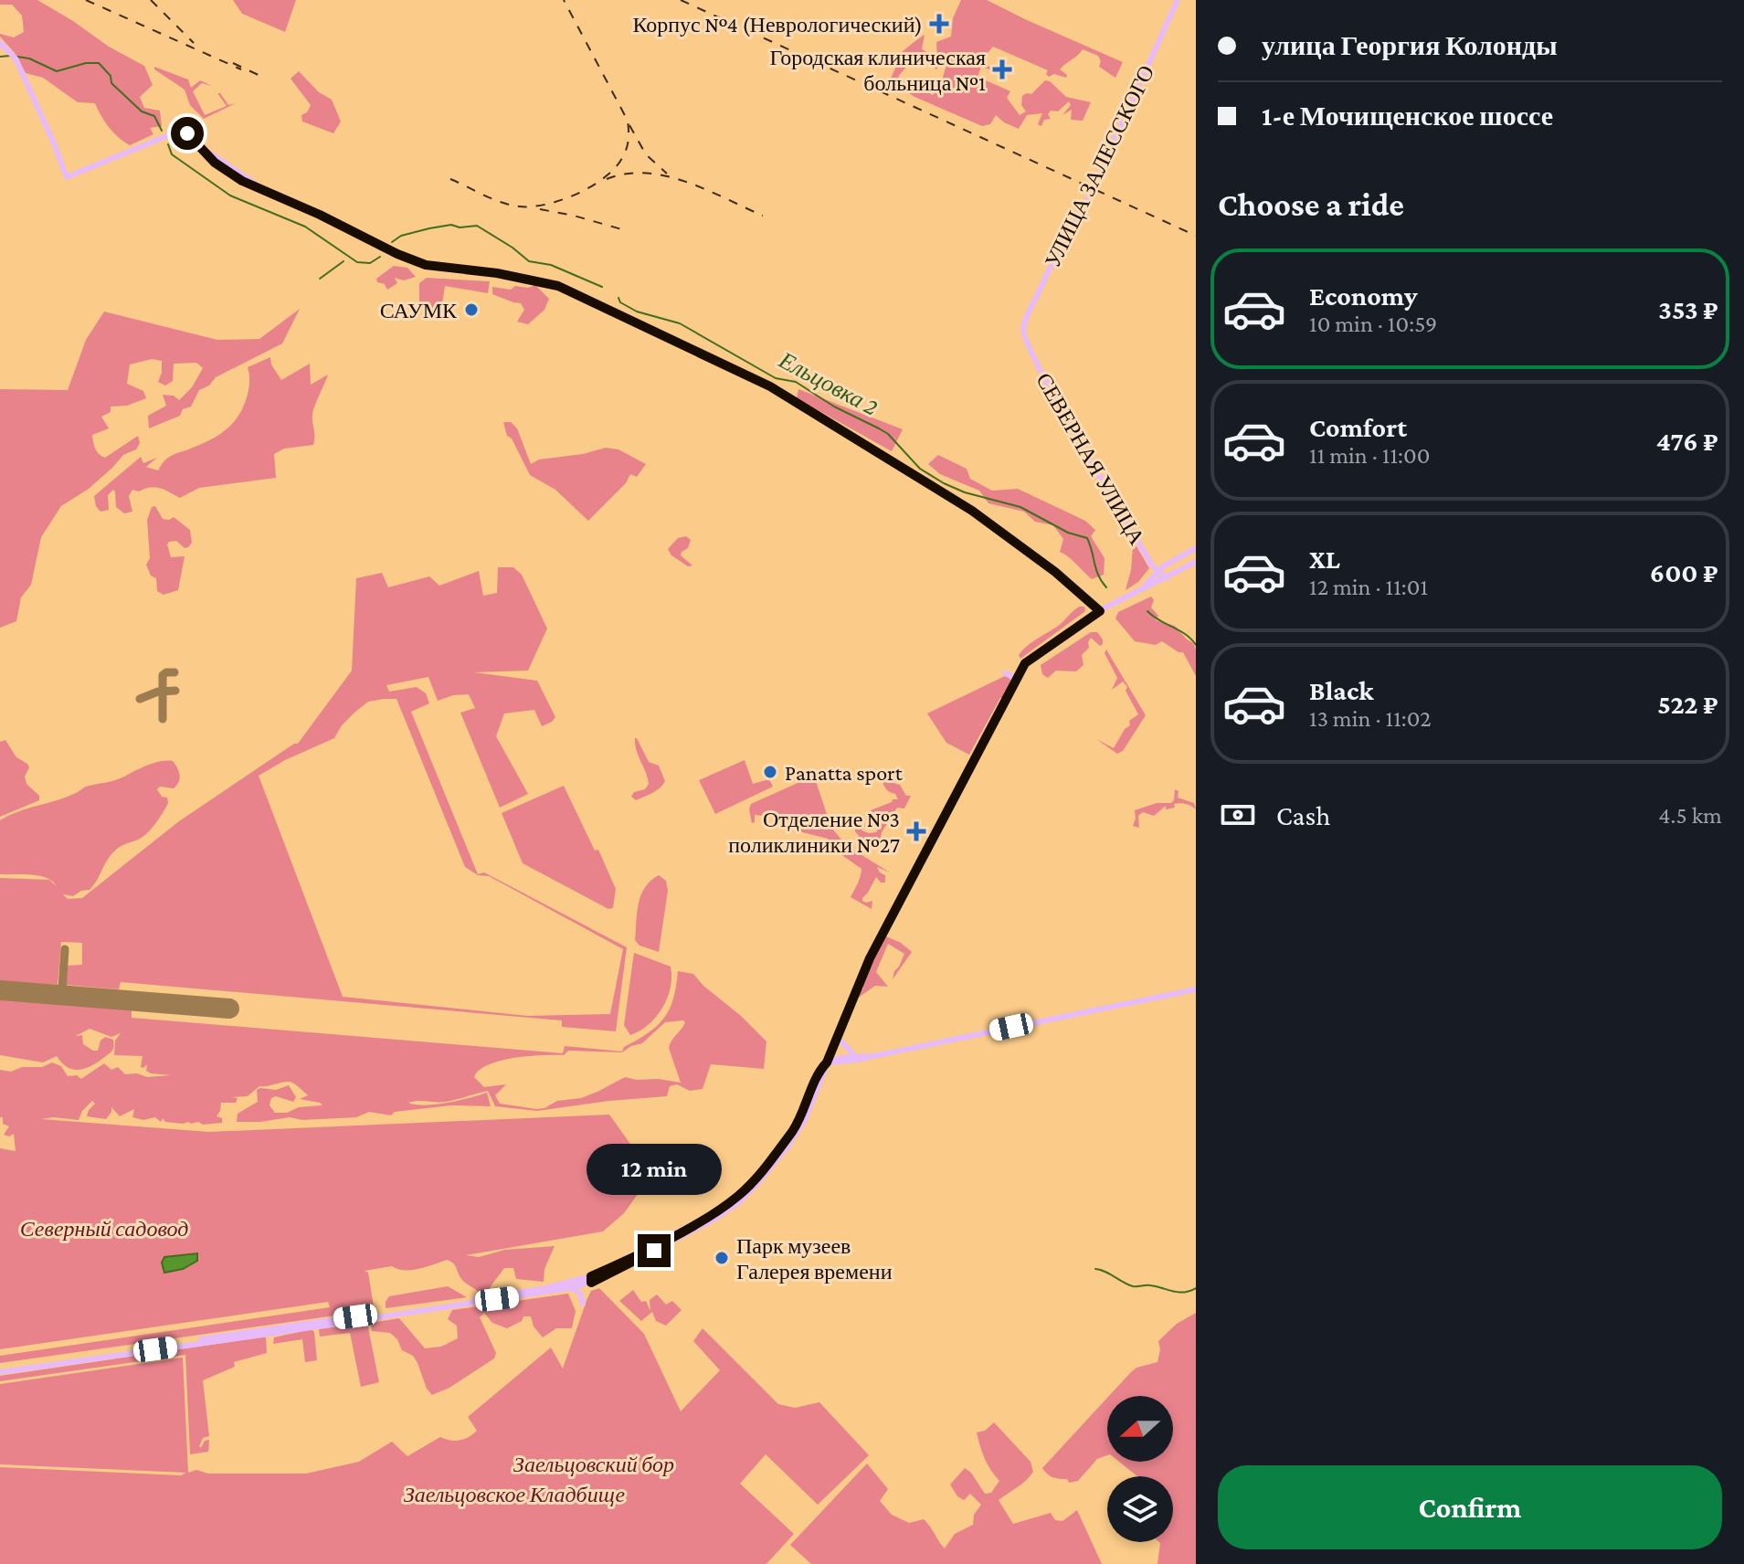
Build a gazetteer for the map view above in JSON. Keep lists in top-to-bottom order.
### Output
{
  "streets": {
    "main road": ["УЛИЦА ЗАЛЕССКОГО", "СЕВЕРНАЯ УЛИЦА"]
  },
  "crossings": [
    ["УЛИЦА ЗАЛЕССКОГО", "СЕВЕРНАЯ УЛИЦА"]
  ],
  "water": ["Ельцовка 2"],
  "parks": ["Северный садовод", "Заельцовский бор", "Заельцовское Кладбище"],
  "places": {
    "health": ["Корпус №4 (Неврологический)", "Городская клиническая больница №1", "Отделение №3 поликлиники №27"],
    "other": ["САУМК", "Panatta sport", "Парк музеев Галерея времени"]
  },
  "north": "left",
  "page": {
    "banner": ["улица Георгия Колонды", "1-е Мочищенское шоссе"],
    "heading": "Choose a ride",
    "list": [
      {
        "name": "Economy",
        "note": "10 min · 10:59",
        "value": "353 ₽"
      },
      {
        "name": "Comfort",
        "note": "11 min · 11:00",
        "value": "476 ₽"
      },
      {
        "name": "XL",
        "note": "12 min · 11:01",
        "value": "600 ₽"
      },
      {
        "name": "Black",
        "note": "13 min · 11:02",
        "value": "522 ₽"
      }
    ],
    "pay": ["Cash", "4.5 km"],
    "bubble": "12 min",
    "buttons": "Confirm"
  }
}
